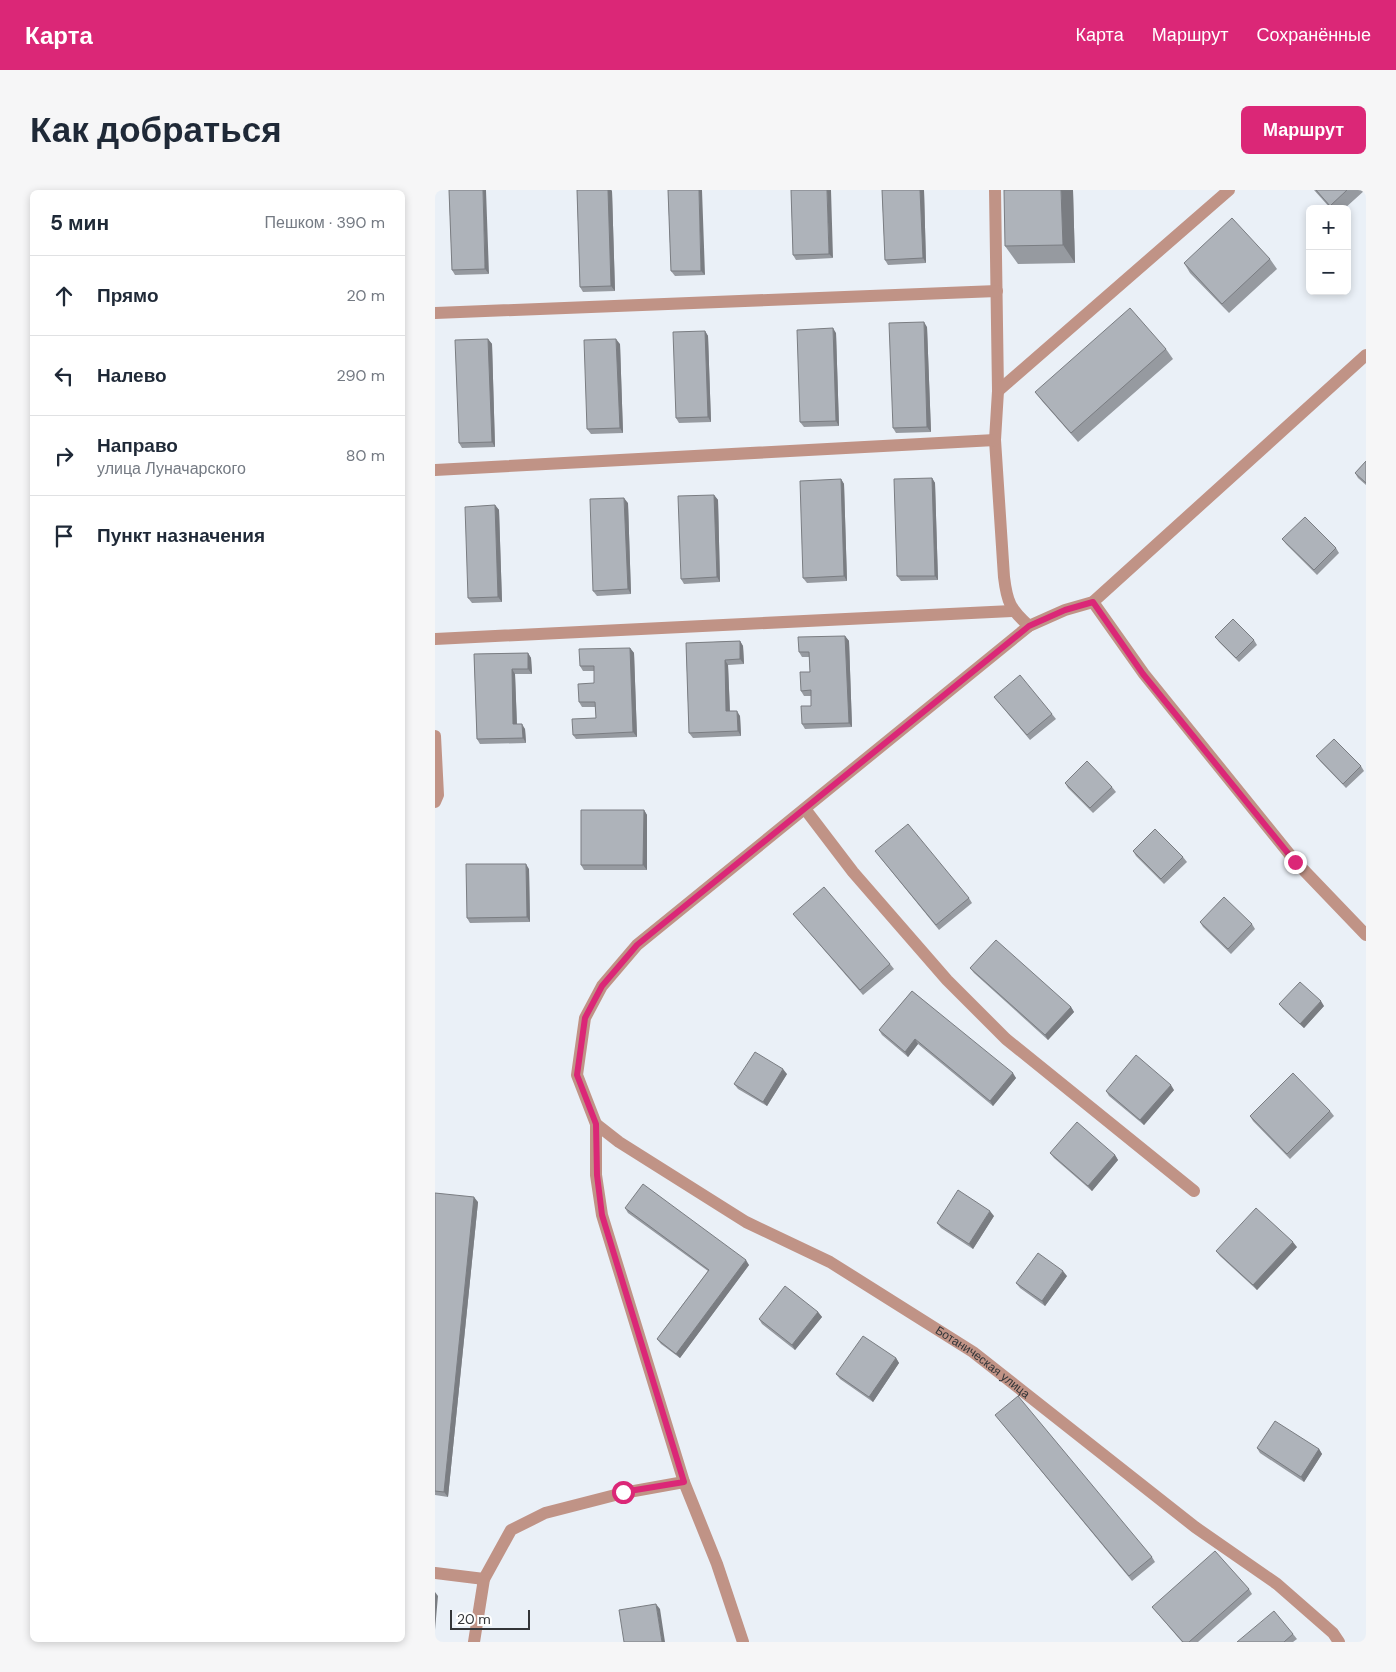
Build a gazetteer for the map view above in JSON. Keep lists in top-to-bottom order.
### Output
{
  "streets": {
    "street": ["Ботаническая улица"]
  },
  "scale_bar": "20 m",
  "page": {
    "header": "Карта",
    "nav": ["Карта", "Маршрут", "Сохранённые"],
    "buttons": "Маршрут",
    "title": "Как добраться",
    "heading": ["5 мин", "Пешком · 390 m"],
    "map_buttons": ["+", "−"],
    "list": [
      ["Прямо", "20 m"],
      ["Налево", "290 m"],
      ["Направо", "улица Луначарского", "80 m"],
      "Пункт назначения"
    ],
    "scale": "20 m"
  }
}
